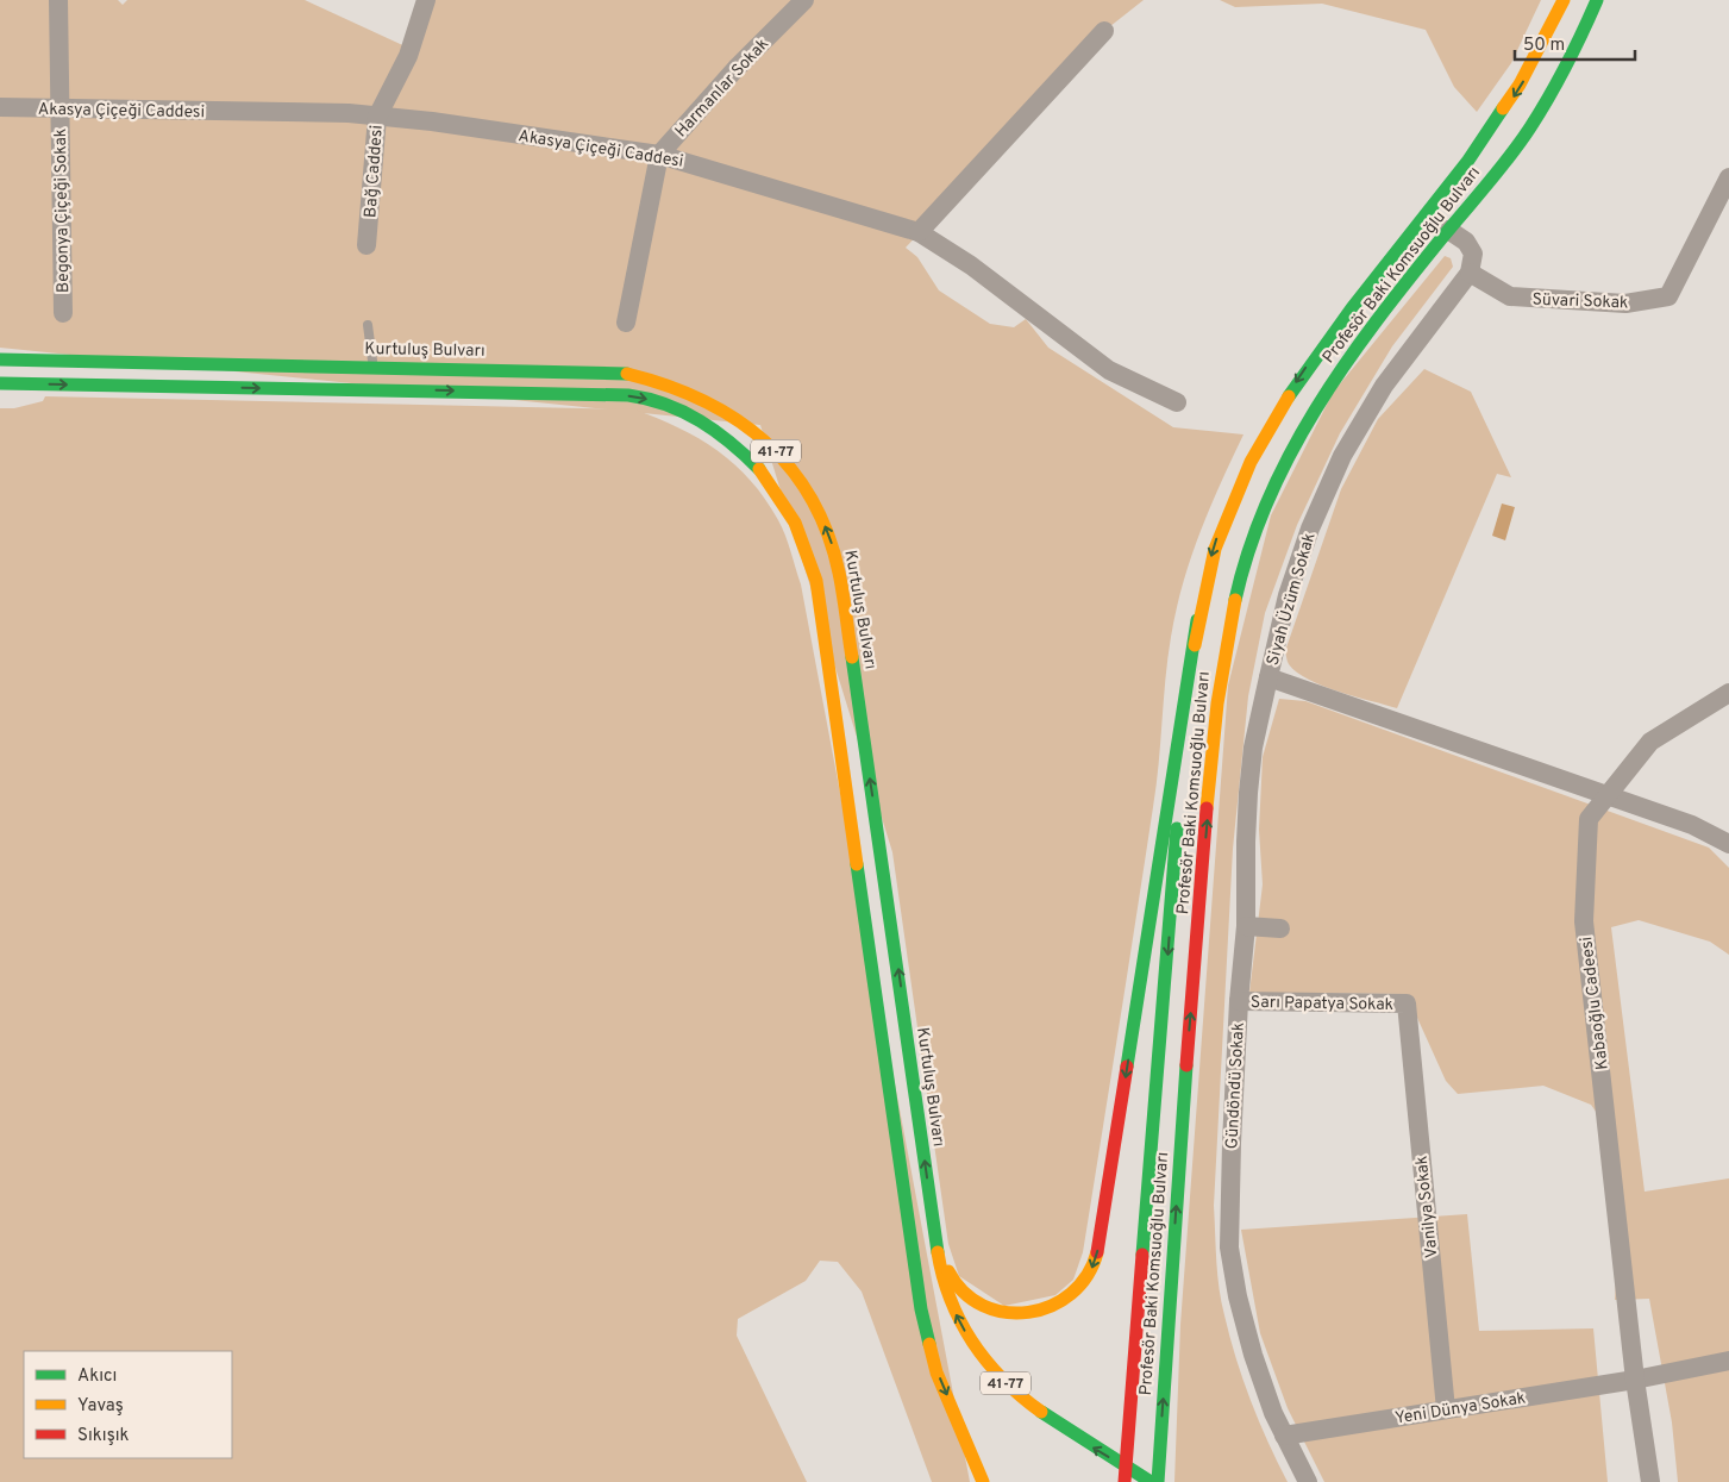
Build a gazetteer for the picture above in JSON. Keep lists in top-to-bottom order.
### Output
{
  "streets": {
    "main road": ["Profesör Baki Komsuoğlu Bulvarı", "Kurtuluş Bulvarı", "41-77"],
    "street": [
      "Harmanlar Sokak",
      "Akasya Çiçeği Caddesi",
      "Bağ Caddesi",
      "Begonya Çiçeği Sokak",
      "Süvari Sokak",
      "Siyah Üzüm Sokak",
      "Sarı Papatya Sokak",
      "Kabaoğlu Cadeesi",
      "Gündöndü Sokak",
      "Vanilya Sokak",
      "Yeni Dünya Sokak"
    ]
  },
  "crossings": [
    ["Harmanlar Sokak", "Akasya Çiçeği Caddesi"],
    ["Akasya Çiçeği Caddesi", "Bağ Caddesi"],
    ["Akasya Çiçeği Caddesi", "Begonya Çiçeği Sokak"],
    ["Süvari Sokak", "Siyah Üzüm Sokak"],
    ["Kurtuluş Bulvarı", "41-77"],
    ["Siyah Üzüm Sokak", "Kabaoğlu Cadeesi"],
    ["Siyah Üzüm Sokak", "Gündöndü Sokak"],
    ["Sarı Papatya Sokak", "Gündöndü Sokak"],
    ["Sarı Papatya Sokak", "Vanilya Sokak"],
    ["Kabaoğlu Cadeesi", "Yeni Dünya Sokak"],
    ["Gündöndü Sokak", "Yeni Dünya Sokak"],
    ["Vanilya Sokak", "Yeni Dünya Sokak"]
  ],
  "one_way": ["Kurtuluş Bulvarı"],
  "legend": ["Akıcı", "Yavaş", "Sıkışık"],
  "scale_bar": "50 m"
}
